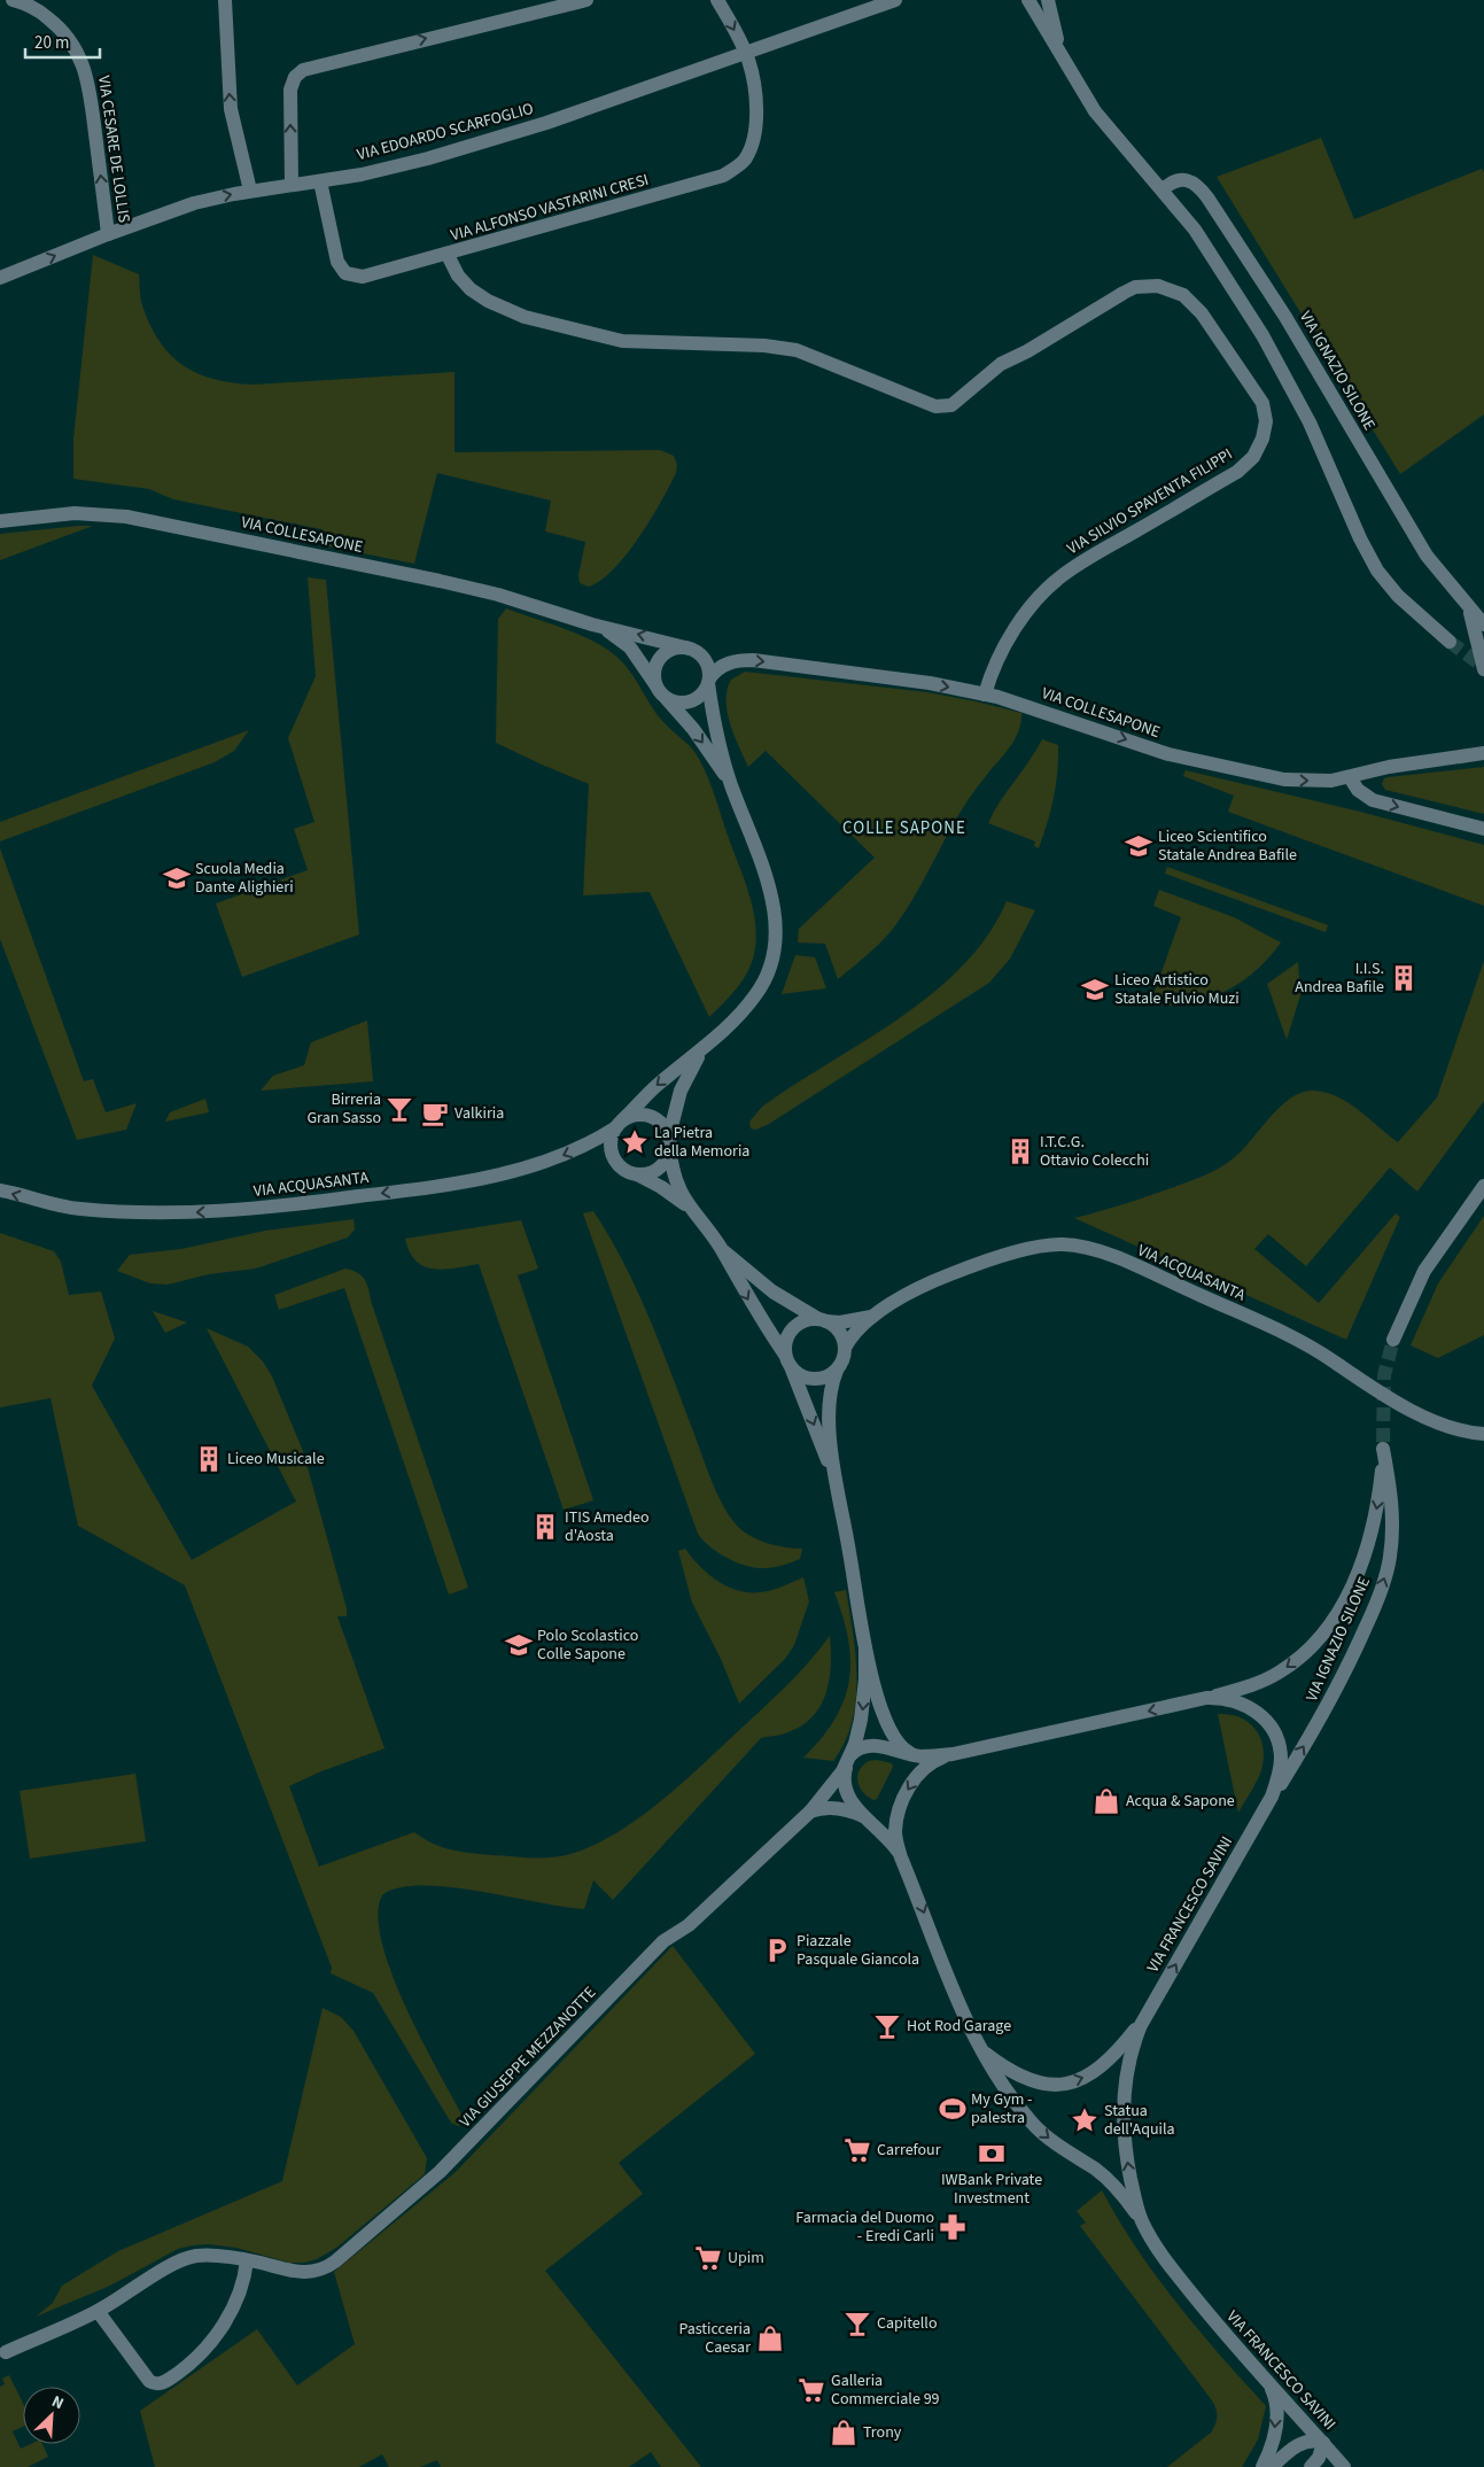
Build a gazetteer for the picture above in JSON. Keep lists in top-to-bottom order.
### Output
{
  "streets": {
    "street": [
      "VIA EDOARDO SCARFOGLIO",
      "VIA CESARE DE LOLLIS",
      "VIA ALFONSO VASTARINI CRESI",
      "VIA IGNAZIO SILONE",
      "VIA SILVIO SPAVENTA FILIPPI",
      "VIA COLLESAPONE",
      "VIA ACQUASANTA",
      "VIA FRANCESCO SAVINI",
      "VIA GIUSEPPE MEZZANOTTE"
    ]
  },
  "crossings": [
    ["VIA EDOARDO SCARFOGLIO", "VIA CESARE DE LOLLIS"],
    ["VIA EDOARDO SCARFOGLIO", "VIA ALFONSO VASTARINI CRESI"],
    ["VIA ALFONSO VASTARINI CRESI", "VIA SILVIO SPAVENTA FILIPPI"],
    ["VIA IGNAZIO SILONE", "VIA FRANCESCO SAVINI"],
    ["VIA SILVIO SPAVENTA FILIPPI", "VIA COLLESAPONE"],
    ["VIA ACQUASANTA", "VIA GIUSEPPE MEZZANOTTE"],
    ["VIA FRANCESCO SAVINI", "VIA GIUSEPPE MEZZANOTTE"]
  ],
  "one_way": ["VIA CESARE DE LOLLIS", "VIA ACQUASANTA"],
  "districts": ["COLLE SAPONE"],
  "places": {
    "school or university": [
      "Liceo Scientifico Statale Andrea Bafile",
      "Scuola Media Dante Alighieri",
      "Liceo Artistico Statale Fulvio Muzi",
      "Polo Scolastico Colle Sapone"
    ],
    "building": [
      "I.I.S. Andrea Bafile",
      "I.T.C.G. Ottavio Colecchi",
      "Liceo Musicale",
      "ITIS Amedeo d'Aosta"
    ],
    "bar": ["Birreria Gran Sasso", "Hot Rod Garage", "Capitello"],
    "cafe": ["Valkiria"],
    "place": ["La Pietra della Memoria", "Statua dell'Aquila"],
    "shop": ["Acqua & Sapone", "Pasticceria Caesar", "Trony"],
    "parking": ["Piazzale Pasquale Giancola"],
    "sports": ["My Gym - palestra"],
    "supermarket": ["Carrefour", "Upim", "Galleria Commerciale 99"],
    "bank": ["IWBank Private Investment"],
    "pharmacy": ["Farmacia del Duomo - Eredi Carli"]
  },
  "scale_bar": "20 m",
  "north": "top right"
}
